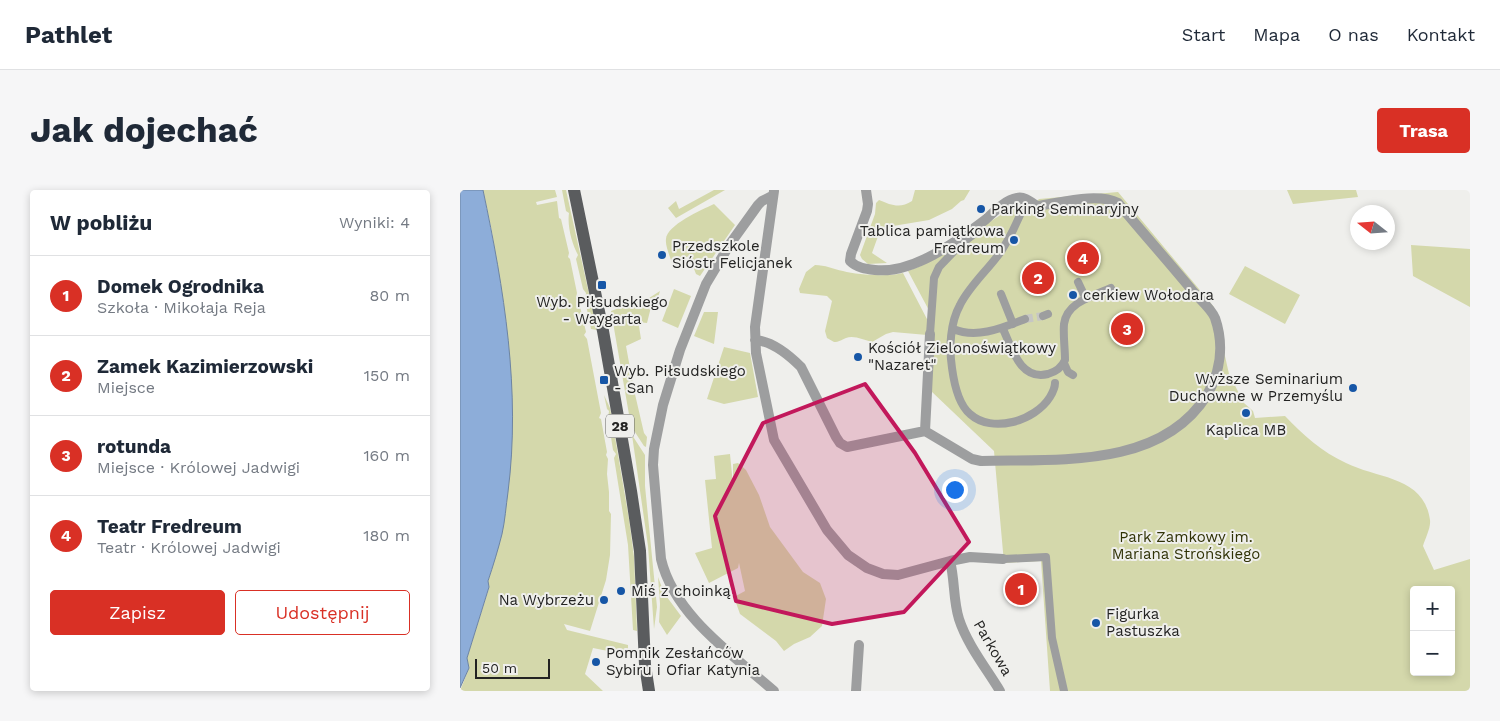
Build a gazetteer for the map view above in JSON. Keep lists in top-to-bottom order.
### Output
{
  "streets": {
    "main road": ["28"],
    "street": ["Parkowa"]
  },
  "parks": ["Park Zamkowy im. Mariana Strońskiego"],
  "places": {
    "other": [
      "Parking Seminaryjny",
      "Tablica pamiątkowa Fredreum",
      "Przedszkole Sióstr Felicjanek",
      "cerkiew Wołodara",
      "Kościół Zielonoświątkowy \"Nazaret\"",
      "Wyższe Seminarium Duchowne w Przemyślu",
      "Kaplica MB",
      "Miś z choinką",
      "Na Wybrzeżu",
      "Figurka Pastuszka",
      "Pomnik Zesłańców Sybiru i Ofiar Katynia"
    ],
    "transit": ["Wyb. Piłsudskiego - Waygarta", "Wyb. Piłsudskiego - San"]
  },
  "scale_bar": "50 m",
  "north": "left",
  "page": {
    "header": "Pathlet",
    "nav": [
      "Start",
      "Mapa",
      "O nas",
      "Kontakt"
    ],
    "buttons": [
      "Trasa",
      ["Zapisz", "Udostępnij"]
    ],
    "title": "Jak dojechać",
    "heading": ["W pobliżu", "Wyniki: 4"],
    "pins": [
      "4",
      "2",
      "3",
      "1"
    ],
    "list": [
      {
        "mark": "1",
        "name": "Domek Ogrodnika",
        "note": "Szkoła · Mikołaja Reja",
        "value": "80 m"
      },
      {
        "mark": "2",
        "name": "Zamek Kazimierzowski",
        "note": "Miejsce",
        "value": "150 m"
      },
      {
        "mark": "3",
        "name": "rotunda",
        "note": "Miejsce · Królowej Jadwigi",
        "value": "160 m"
      },
      {
        "mark": "4",
        "name": "Teatr Fredreum",
        "note": "Teatr · Królowej Jadwigi",
        "value": "180 m"
      }
    ],
    "map_buttons": ["+", "−"],
    "scale": "50 m"
  }
}
